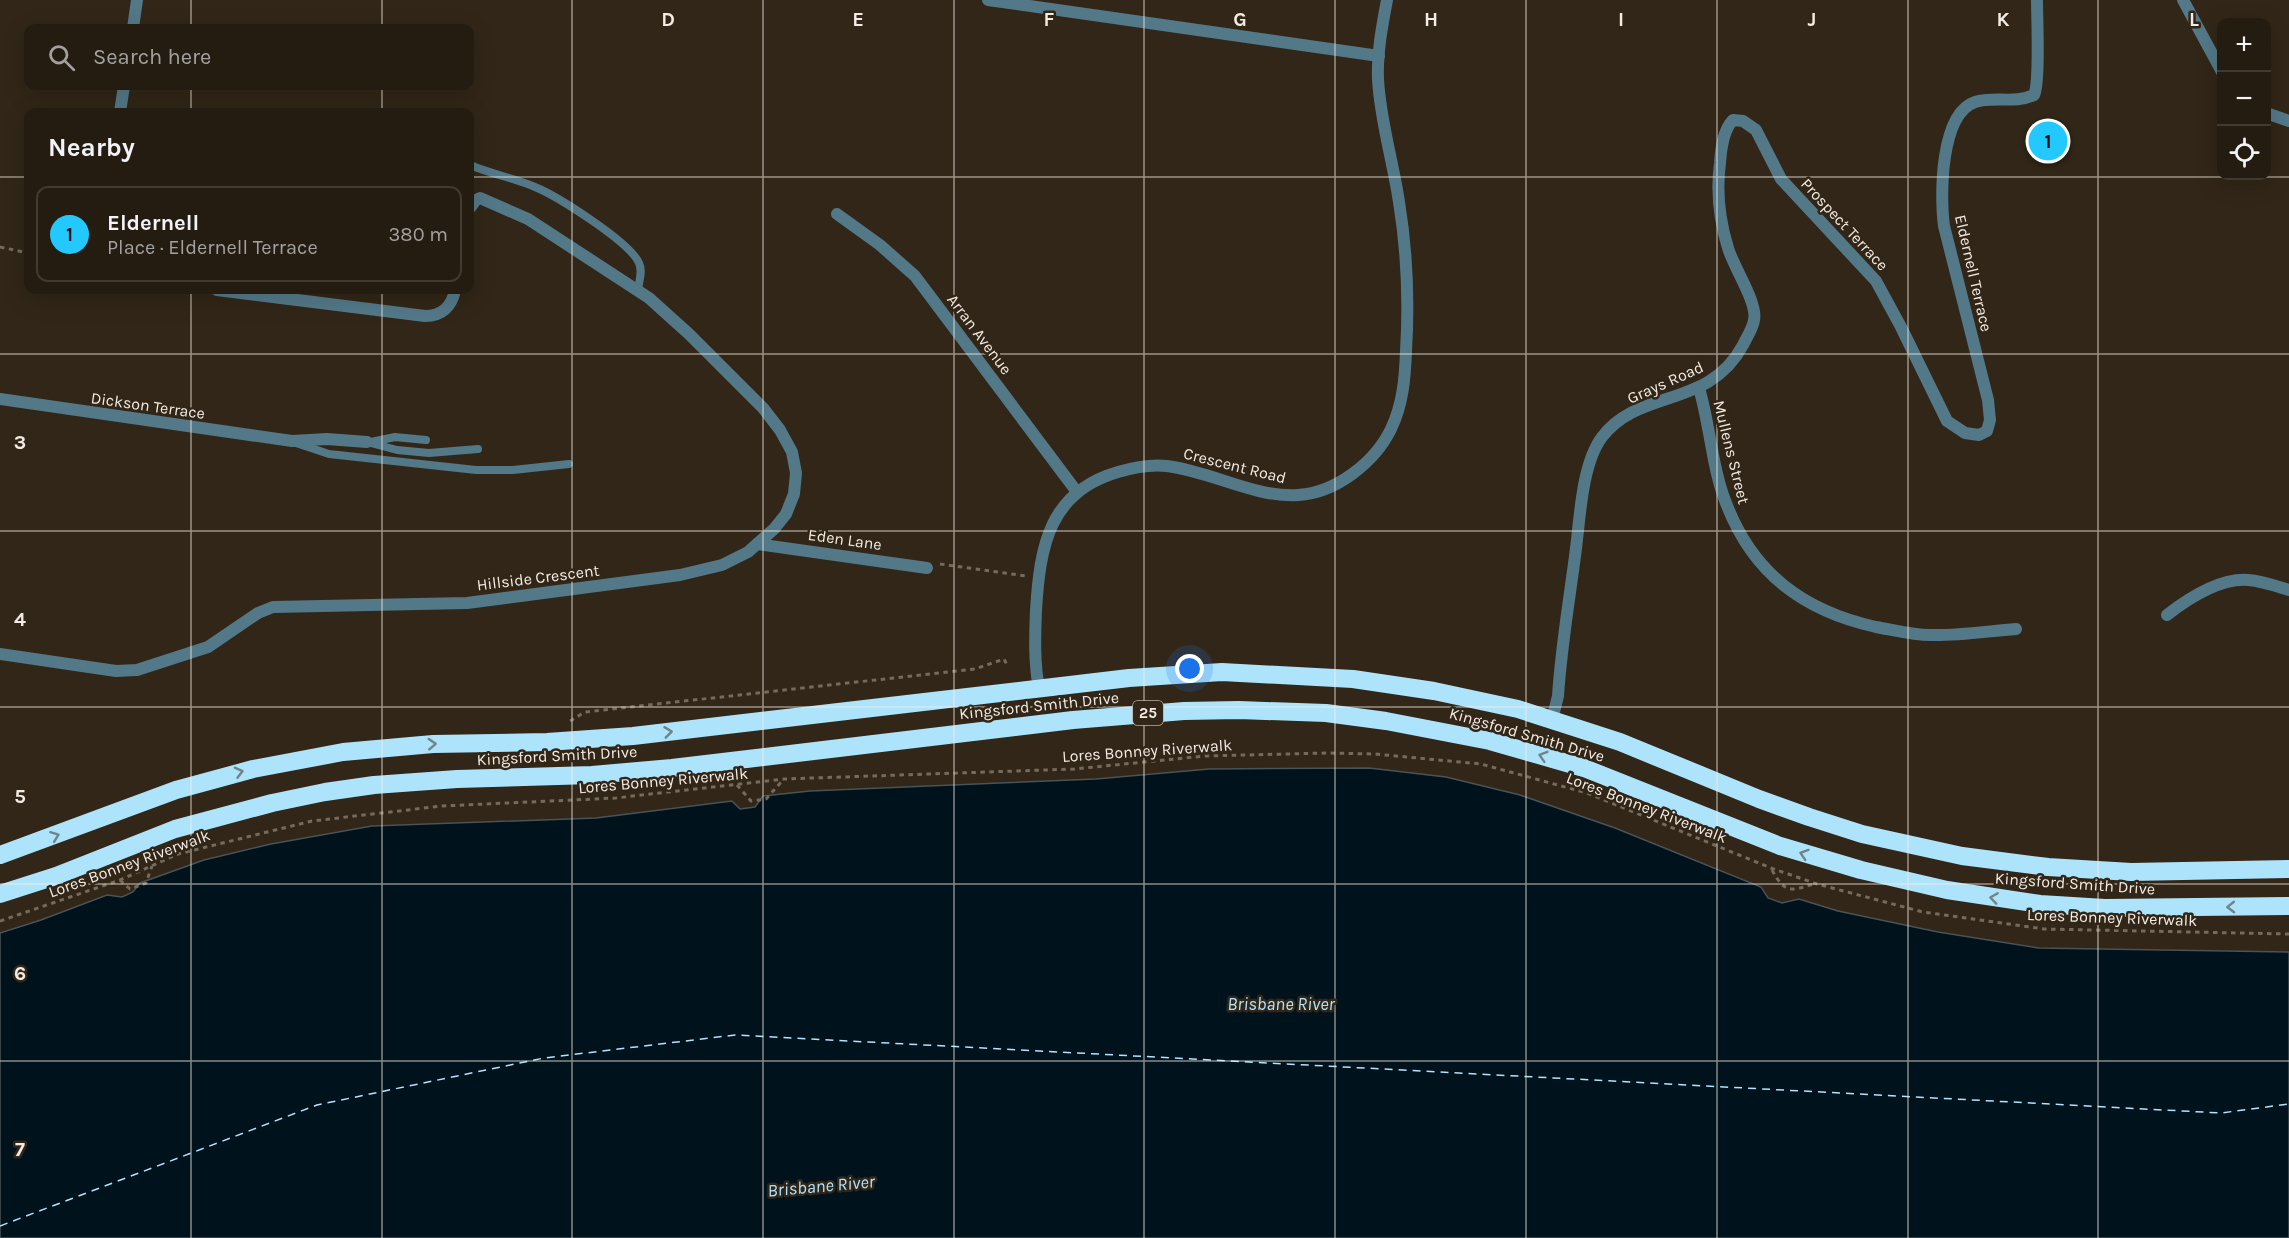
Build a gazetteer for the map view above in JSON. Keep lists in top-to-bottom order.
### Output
{
  "streets": {
    "highway": ["Kingsford Smith Drive", "25"],
    "street": [
      "Prospect Terrace",
      "Eldernell Terrace",
      "Arran Avenue",
      "Grays Road",
      "Dickson Terrace",
      "Mullens Street",
      "Crescent Road",
      "Eden Lane",
      "Hillside Crescent"
    ],
    "path": ["Lores Bonney Riverwalk"]
  },
  "crossings": [
    ["Prospect Terrace", "Eldernell Terrace"],
    ["Prospect Terrace", "Grays Road"],
    ["Arran Avenue", "Crescent Road"],
    ["Grays Road", "Mullens Street"],
    ["Grays Road", "Kingsford Smith Drive"],
    ["Crescent Road", "Kingsford Smith Drive"],
    ["Eden Lane", "Hillside Crescent"]
  ],
  "water": ["Brisbane River"],
  "page": {
    "map_buttons": ["+", "−"],
    "search": "Search here",
    "heading": "Nearby",
    "pins": "1",
    "list": [
      {
        "mark": "1",
        "name": "Eldernell",
        "note": "Place · Eldernell Terrace",
        "value": "380 m"
      }
    ]
  },
  "grid": {
    "columns": [
      "D",
      "E",
      "F",
      "G",
      "H",
      "I",
      "J",
      "K",
      "L"
    ],
    "rows": [
      "3",
      "4",
      "5",
      "6",
      "7"
    ]
  }
}
